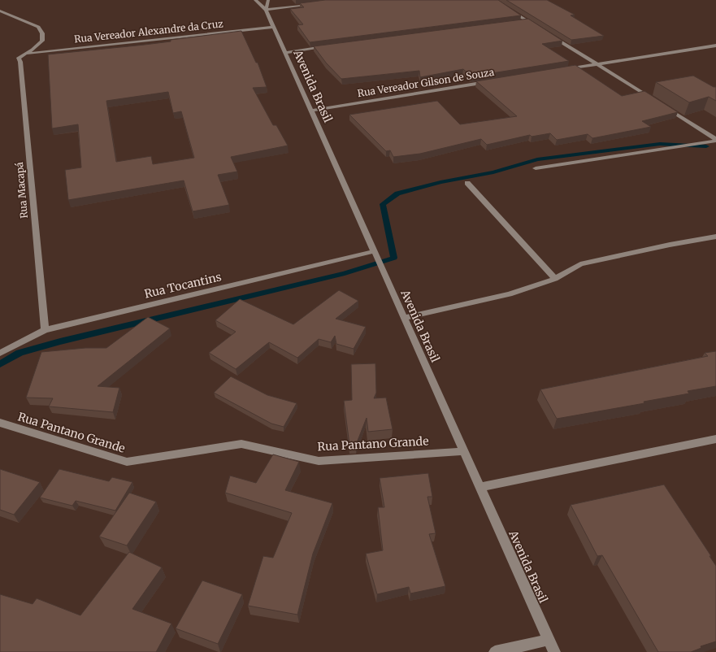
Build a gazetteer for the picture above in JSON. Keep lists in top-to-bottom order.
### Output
{
  "streets": {
    "street": [
      "Rua Vereador Alexandre da Cruz",
      "Rua Vereador Gilson de Souza",
      "Avenida Brasil",
      "Rua Macapá",
      "Rua Tocantins",
      "Rua Pantano Grande"
    ]
  },
  "crossings": [
    ["Rua Vereador Alexandre da Cruz", "Avenida Brasil"],
    ["Rua Vereador Alexandre da Cruz", "Rua Macapá"],
    ["Rua Vereador Gilson de Souza", "Avenida Brasil"],
    ["Avenida Brasil", "Rua Tocantins"],
    ["Avenida Brasil", "Rua Pantano Grande"],
    ["Rua Macapá", "Rua Tocantins"]
  ]
}
